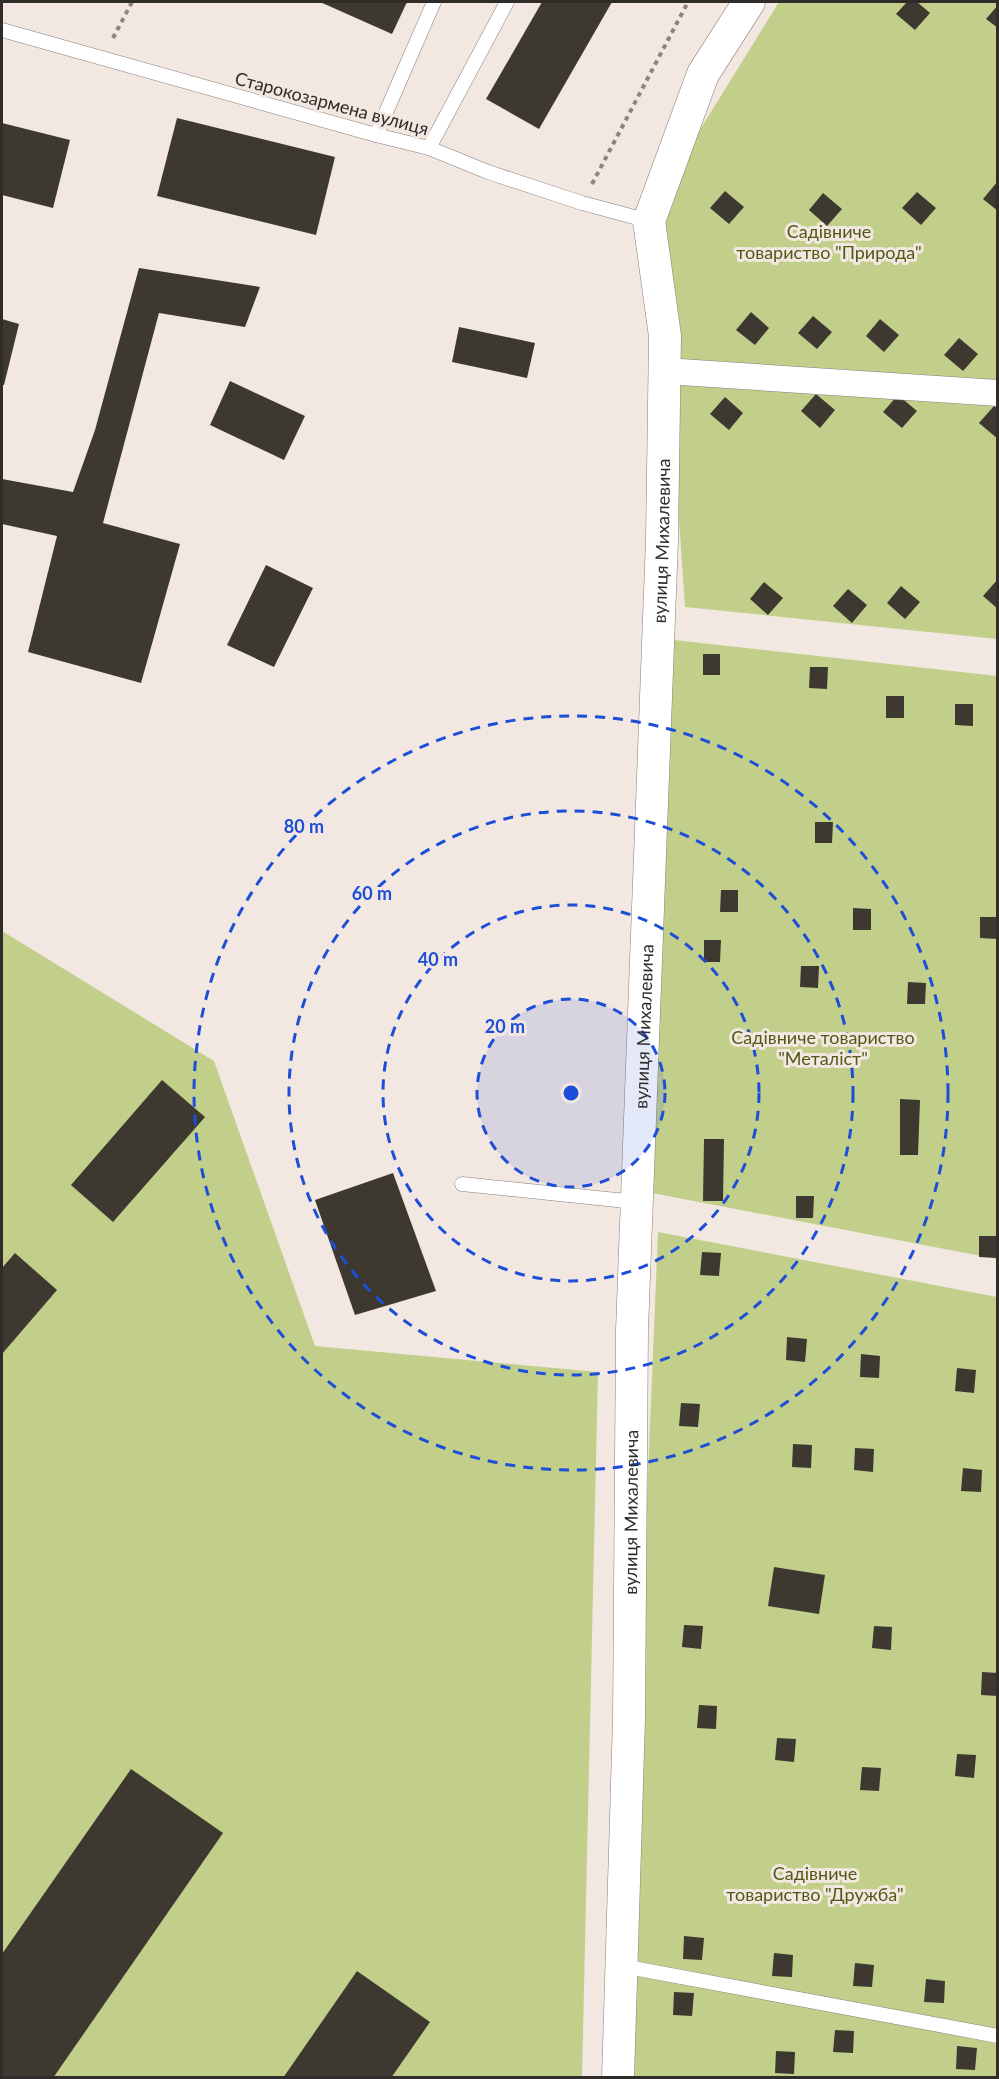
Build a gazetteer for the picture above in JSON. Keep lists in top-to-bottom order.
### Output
{
  "streets": {
    "street": ["вулиця Михалевича"],
    "lane": ["Старокозармена вулиця"]
  },
  "crossings": [
    ["Старокозармена вулиця", "вулиця Михалевича"]
  ],
  "parks": ["Садівниче товариство \"Природа\"", "Садівниче товариство \"Металіст\"", "Садівниче товариство \"Дружба\""],
  "rings": [
    "80 m",
    "60 m",
    "40 m",
    "20 m"
  ]
}
